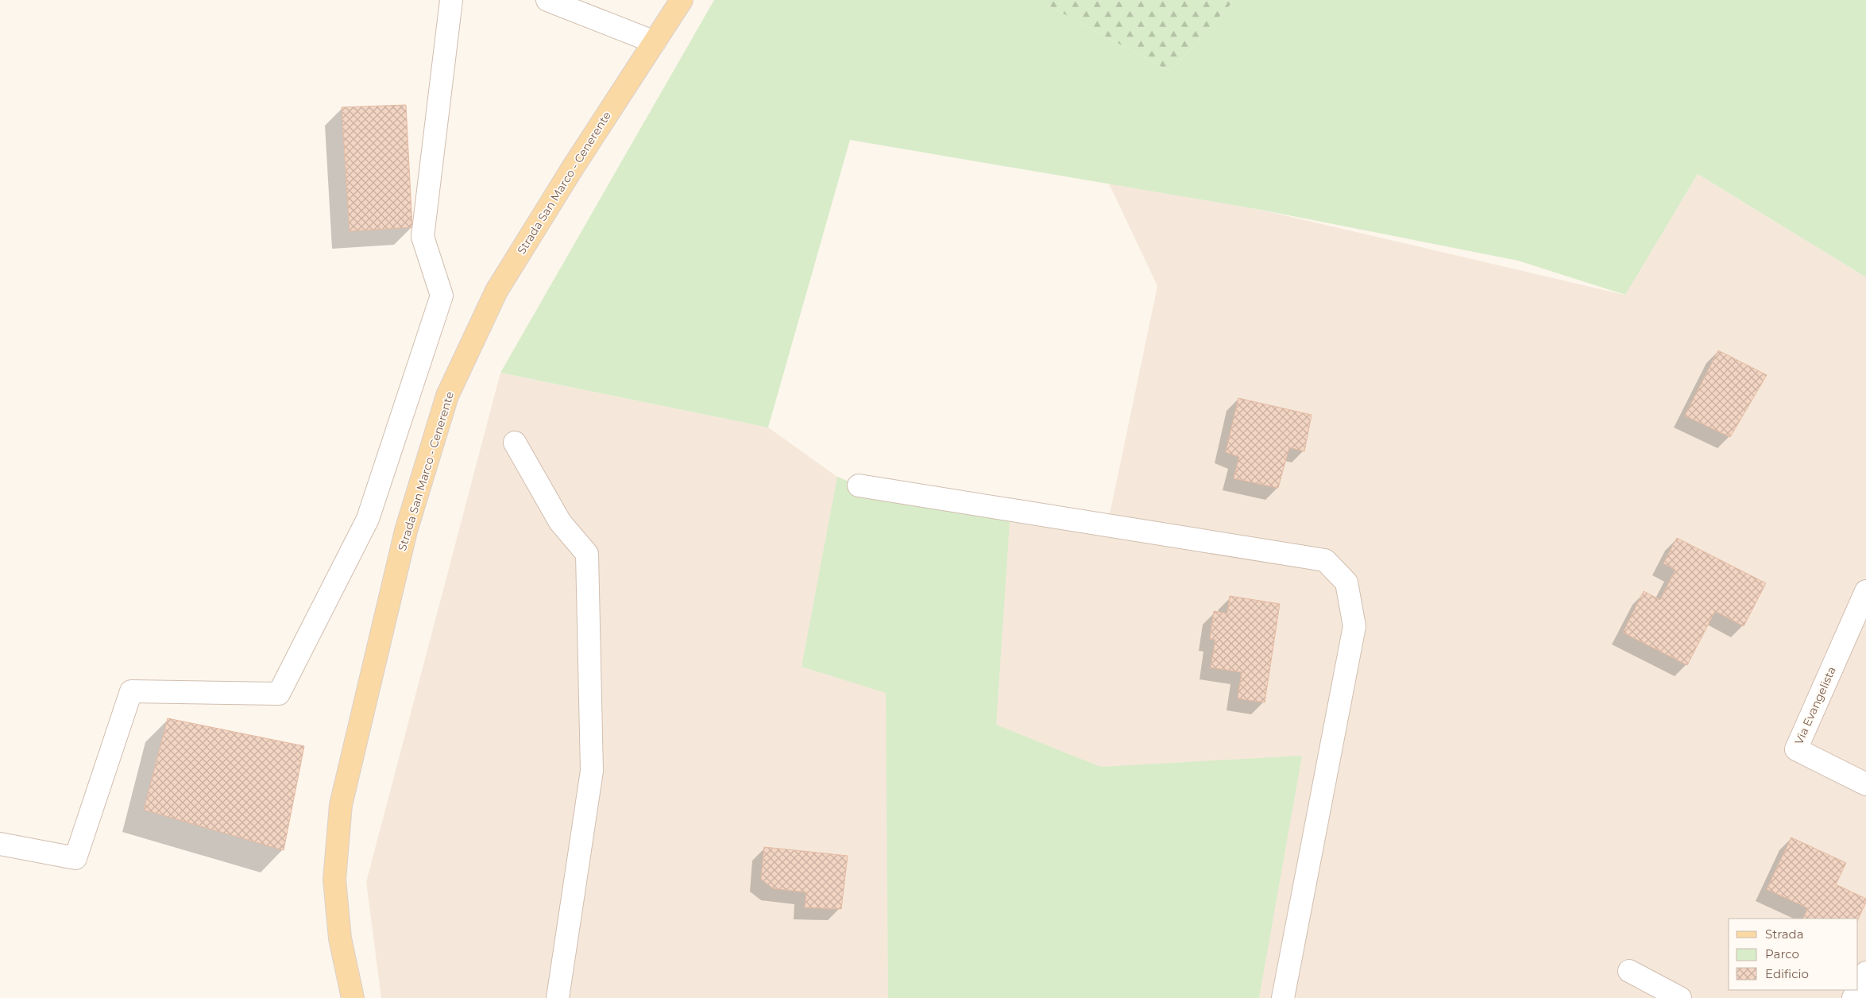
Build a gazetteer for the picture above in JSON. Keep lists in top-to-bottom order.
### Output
{
  "streets": {
    "main road": ["Strada San Marco - Cenerente"],
    "street": ["Via Evangelista"]
  },
  "legend": ["Strada", "Parco", "Edificio"]
}
